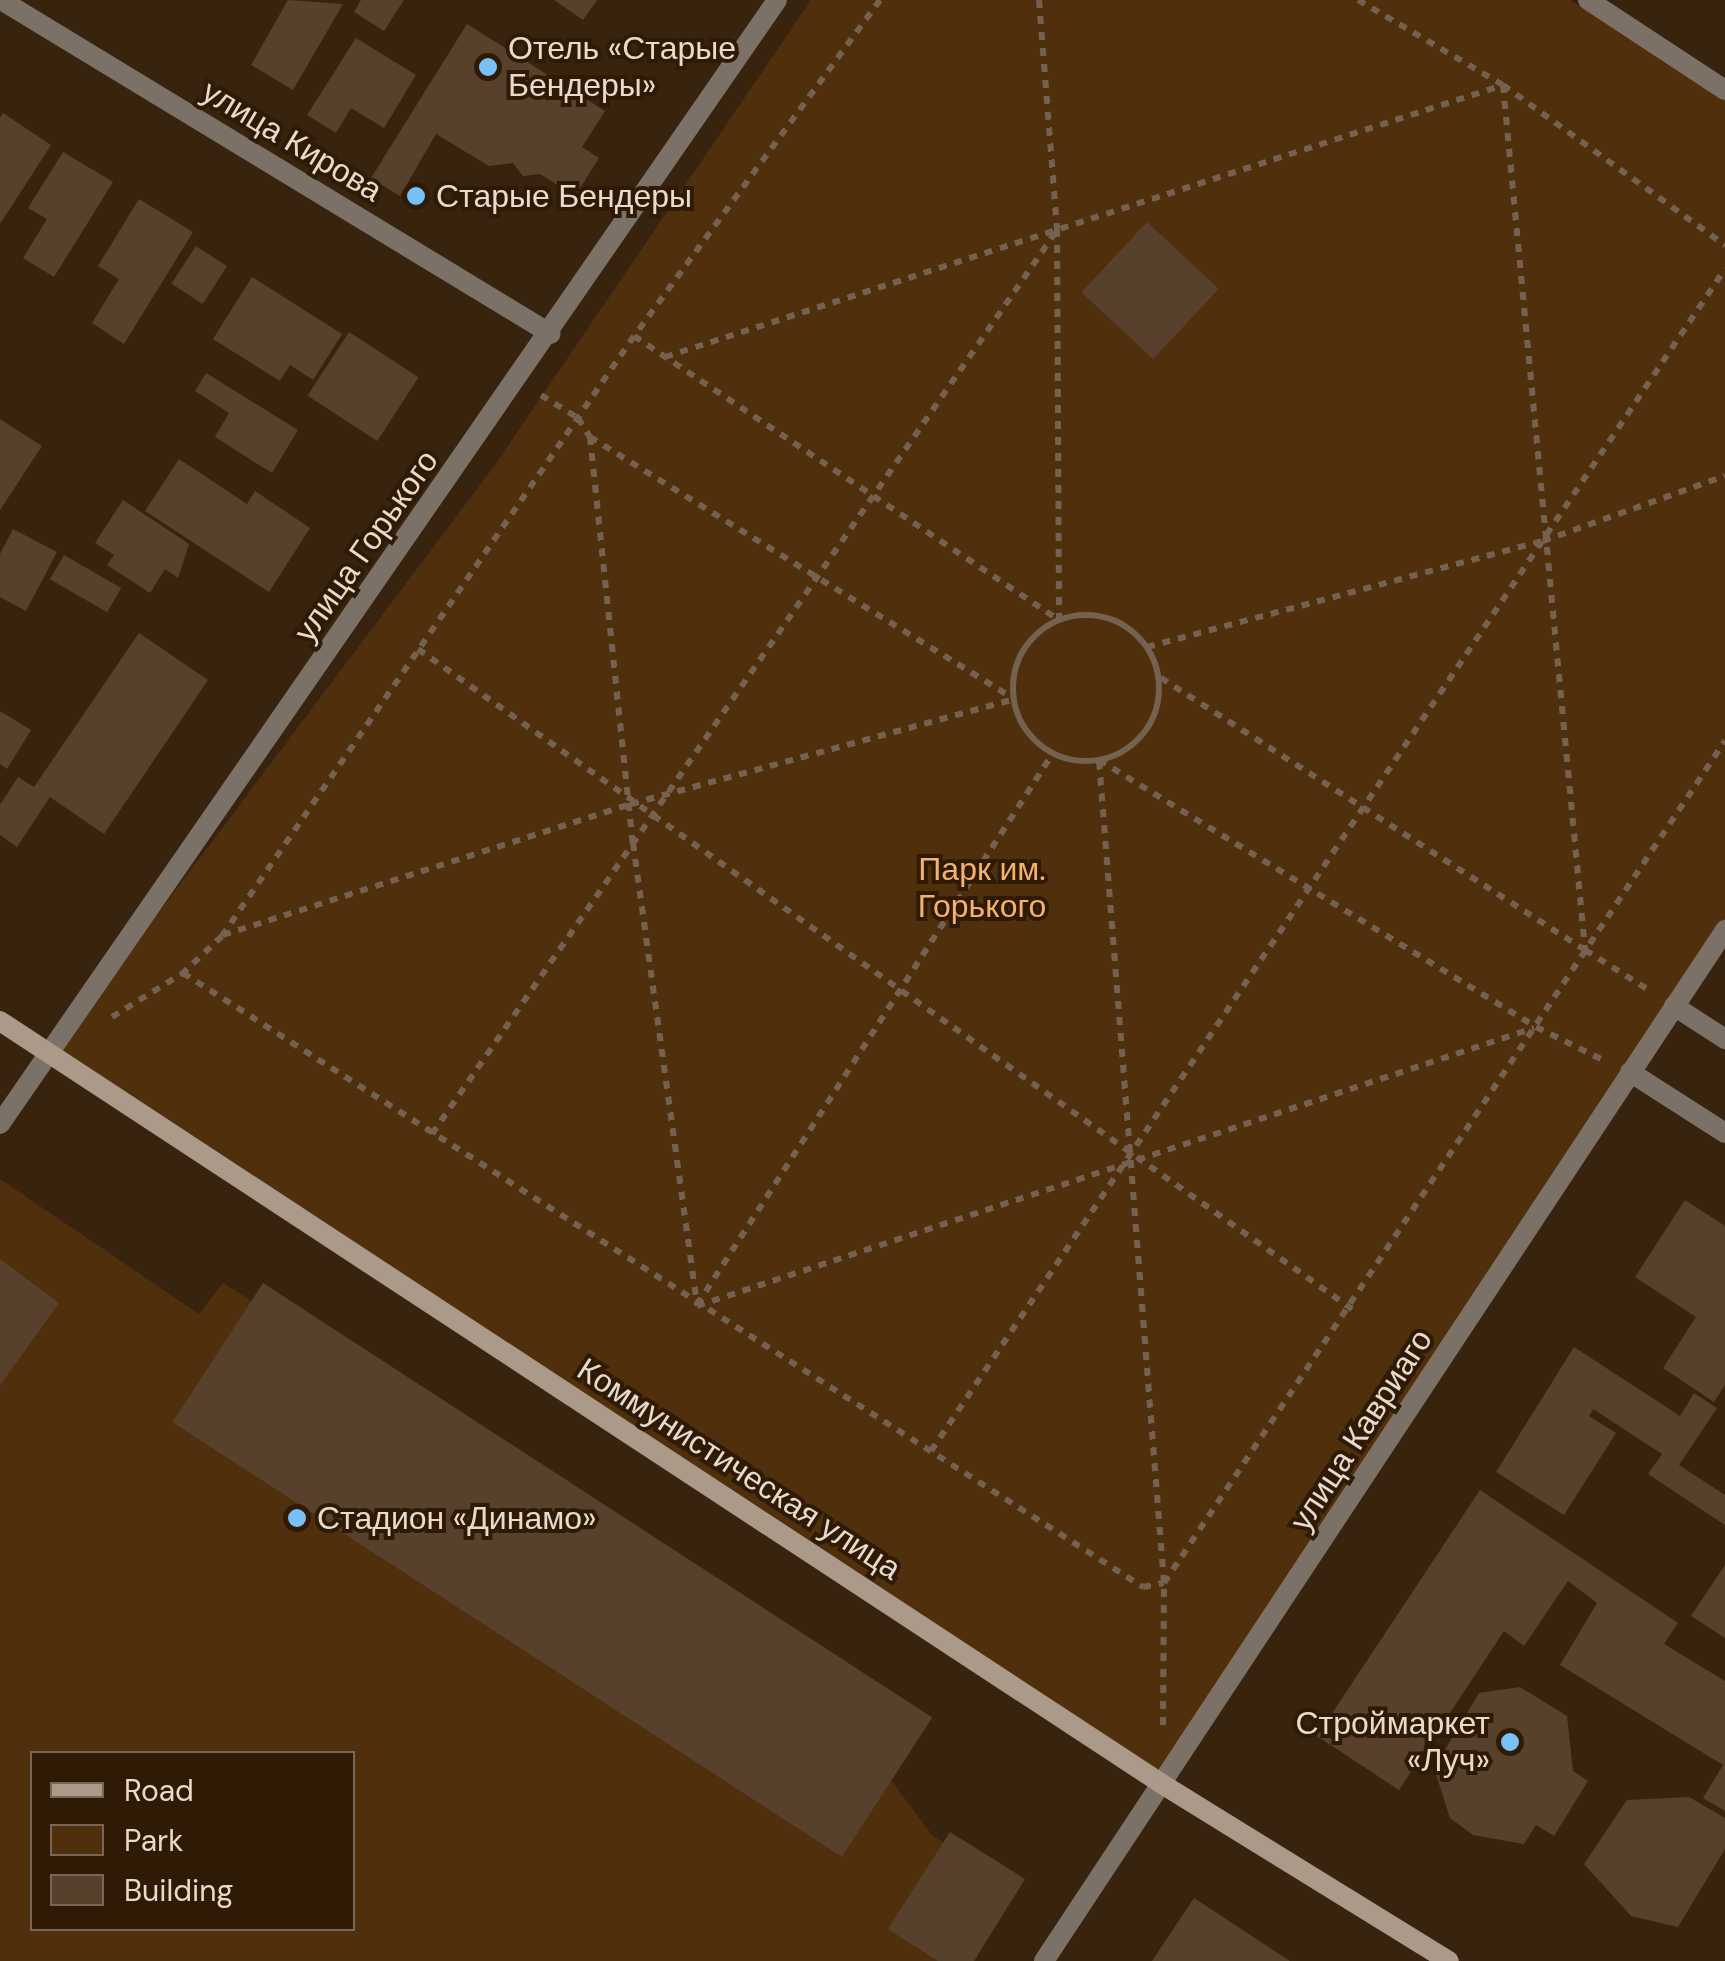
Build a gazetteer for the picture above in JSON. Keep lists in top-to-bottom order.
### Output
{
  "streets": {
    "main road": ["Коммунистическая улица"],
    "street": ["улица Кирова", "улица Горького", "улица Кавриаго"]
  },
  "crossings": [
    ["улица Кирова", "улица Горького"],
    ["улица Горького", "Коммунистическая улица"],
    ["улица Кавриаго", "Коммунистическая улица"]
  ],
  "parks": ["Парк им. Горького"],
  "places": [
    "Отель «Старые Бендеры»",
    "Старые Бендеры",
    "Стадион «Динамо»",
    "Строймаркет «Луч»"
  ],
  "legend": ["Road", "Park", "Building"]
}
